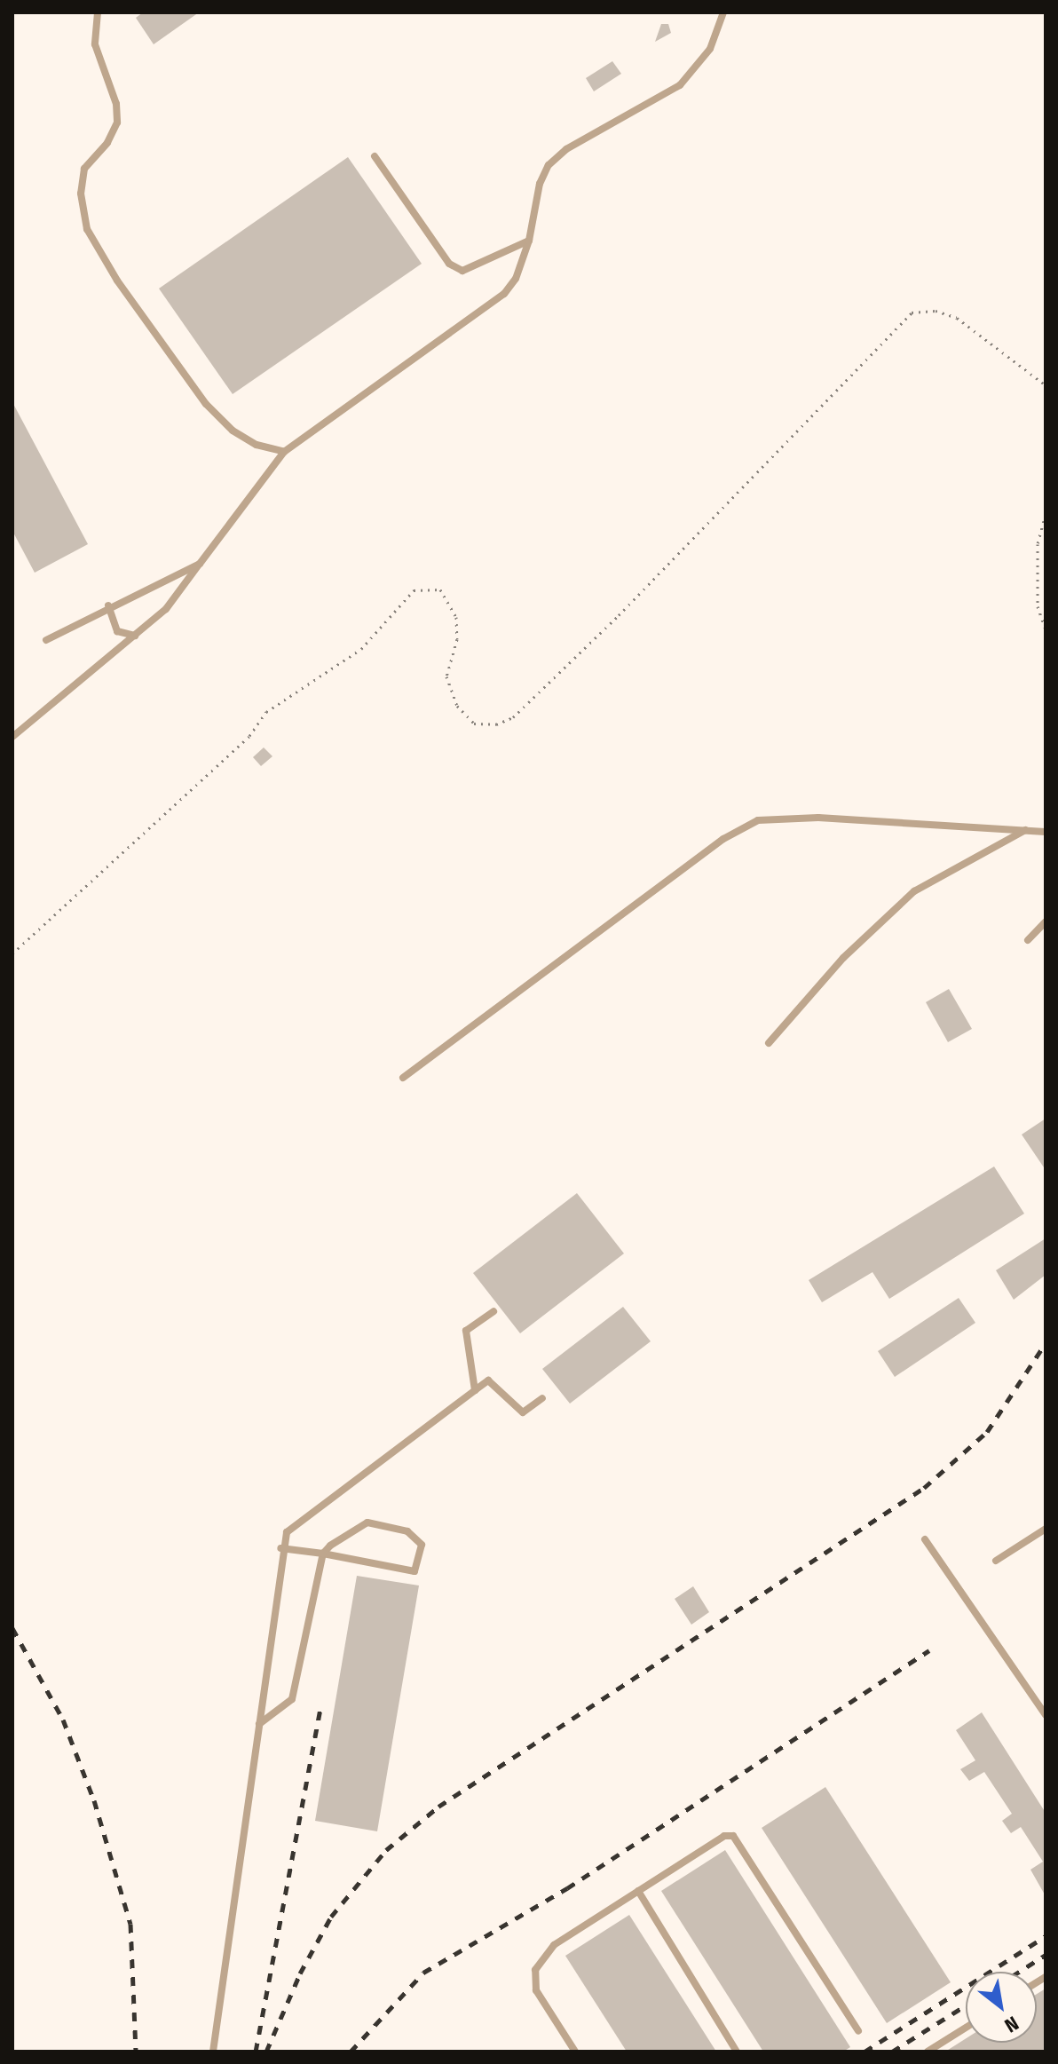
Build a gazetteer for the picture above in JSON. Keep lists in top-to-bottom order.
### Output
{
  "north": "bottom right"
}
